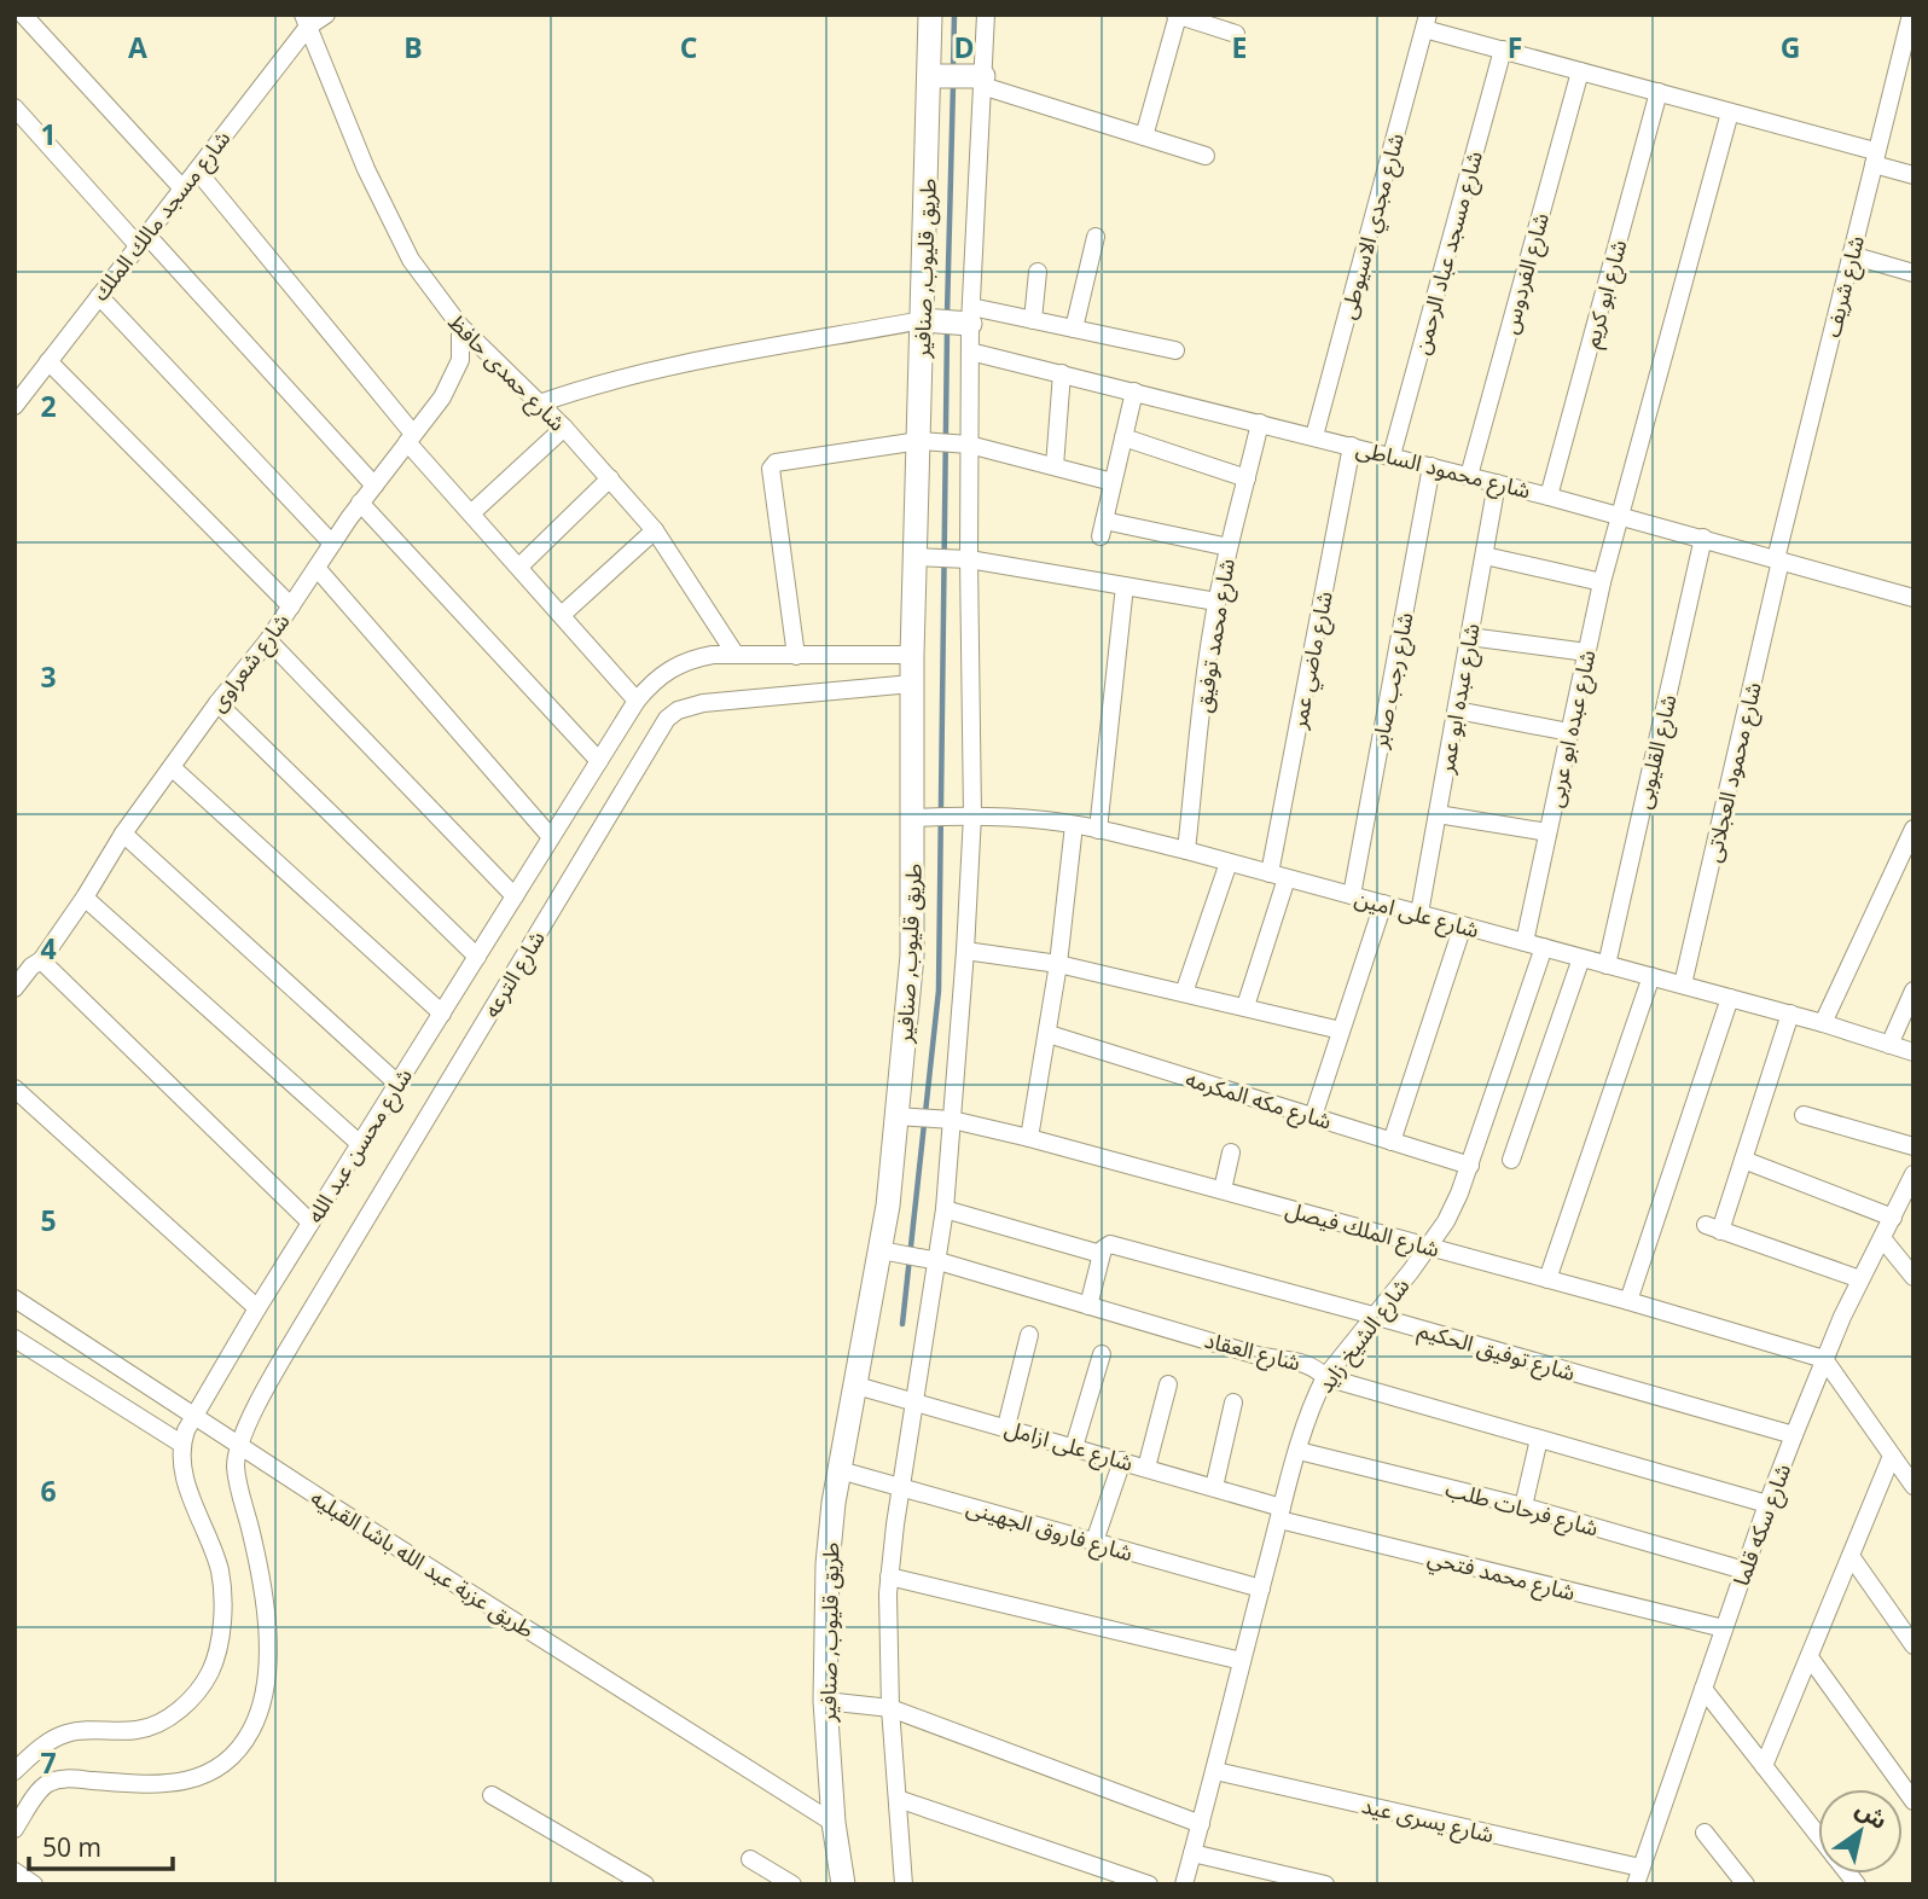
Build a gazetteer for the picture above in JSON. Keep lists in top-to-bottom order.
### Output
{
  "streets": {
    "street": [
      "شارع مسجد مالك الملك",
      "شارع مجدي الاسيوطى",
      "شارع مسجد عباد الرحمن",
      "طريق قليوب, صنافير",
      "شارع الفردوس",
      "شارع شريف",
      "شارع ابو كريم",
      "شارع حمدى حافظ",
      "شارع محمود الساطى",
      "شارع محمد توفيق",
      "شارع ماضي عمر",
      "شارع شعراوى",
      "شارع رجب صابر",
      "شارع عبده ابو عمر",
      "شارع عبده ابو عربى",
      "شارع القليوبى",
      "شارع محمود العجلاتى",
      "شارع على امين",
      "شارع الترعه",
      "شارع مكه المكرمه",
      "شارع محسن عبد الله",
      "شارع الملك فيصل",
      "شارع الشيخ زايد",
      "شارع العقاد",
      "شارع توفيق الحكيم",
      "شارع على ازامل",
      "شارع فرحات طلب",
      "شارع سكه قلما",
      "شارع فاروق الجهينى",
      "طريق عزبة عبد الله باشا القبليه",
      "شارع محمد فتحي",
      "شارع يسرى عيد"
    ]
  },
  "crossings": [
    ["شارع مسجد مالك الملك", "شارع حمدى حافظ"],
    ["شارع مجدي الاسيوطى", "شارع محمود الساطى"],
    ["شارع مسجد عباد الرحمن", "شارع محمود الساطى"],
    ["طريق قليوب, صنافير", "شارع على امين"],
    ["طريق قليوب, صنافير", "شارع الترعه"],
    ["طريق قليوب, صنافير", "شارع محسن عبد الله"],
    ["طريق قليوب, صنافير", "شارع الملك فيصل"],
    ["طريق قليوب, صنافير", "شارع العقاد"],
    ["طريق قليوب, صنافير", "شارع على ازامل"],
    ["طريق قليوب, صنافير", "شارع فاروق الجهينى"],
    ["طريق قليوب, صنافير", "طريق عزبة عبد الله باشا القبليه"],
    ["شارع الفردوس", "شارع محمود الساطى"],
    ["شارع شريف", "شارع محمود الساطى"],
    ["شارع شريف", "شارع محمود العجلاتى"],
    ["شارع ابو كريم", "شارع محمود الساطى"],
    ["شارع حمدى حافظ", "شارع شعراوى"],
    ["شارع حمدى حافظ", "شارع محسن عبد الله"],
    ["شارع محمود الساطى", "شارع محمد توفيق"],
    ["شارع محمود الساطى", "شارع ماضي عمر"],
    ["شارع محمود الساطى", "شارع رجب صابر"],
    ["شارع محمود الساطى", "شارع عبده ابو عمر"],
    ["شارع محمود الساطى", "شارع عبده ابو عربى"],
    ["شارع محمود الساطى", "شارع القليوبى"],
    ["شارع محمود الساطى", "شارع محمود العجلاتى"],
    ["شارع محمد توفيق", "شارع على امين"],
    ["شارع ماضي عمر", "شارع على امين"],
    ["شارع رجب صابر", "شارع على امين"],
    ["شارع عبده ابو عمر", "شارع على امين"],
    ["شارع عبده ابو عربى", "شارع على امين"],
    ["شارع القليوبى", "شارع على امين"],
    ["شارع محمود العجلاتى", "شارع على امين"],
    ["شارع على امين", "شارع الشيخ زايد"],
    ["شارع الترعه", "طريق عزبة عبد الله باشا القبليه"],
    ["شارع مكه المكرمه", "شارع الشيخ زايد"],
    ["شارع محسن عبد الله", "طريق عزبة عبد الله باشا القبليه"],
    ["شارع الملك فيصل", "شارع الشيخ زايد"],
    ["شارع الملك فيصل", "شارع سكه قلما"],
    ["شارع الشيخ زايد", "شارع العقاد"],
    ["شارع الشيخ زايد", "شارع توفيق الحكيم"],
    ["شارع الشيخ زايد", "شارع على ازامل"],
    ["شارع الشيخ زايد", "شارع فرحات طلب"],
    ["شارع الشيخ زايد", "شارع فاروق الجهينى"],
    ["شارع الشيخ زايد", "شارع محمد فتحي"],
    ["شارع الشيخ زايد", "شارع يسرى عيد"],
    ["شارع العقاد", "شارع سكه قلما"],
    ["شارع توفيق الحكيم", "شارع سكه قلما"],
    ["شارع على ازامل", "شارع محمد فتحي"],
    ["شارع فرحات طلب", "شارع سكه قلما"],
    ["شارع سكه قلما", "شارع محمد فتحي"],
    ["شارع سكه قلما", "شارع يسرى عيد"]
  ],
  "scale_bar": "50 m",
  "north": "top right",
  "grid": {
    "columns": [
      "A",
      "B",
      "C",
      "D",
      "E",
      "F",
      "G"
    ],
    "rows": [
      "1",
      "2",
      "3",
      "4",
      "5",
      "6",
      "7"
    ]
  }
}
